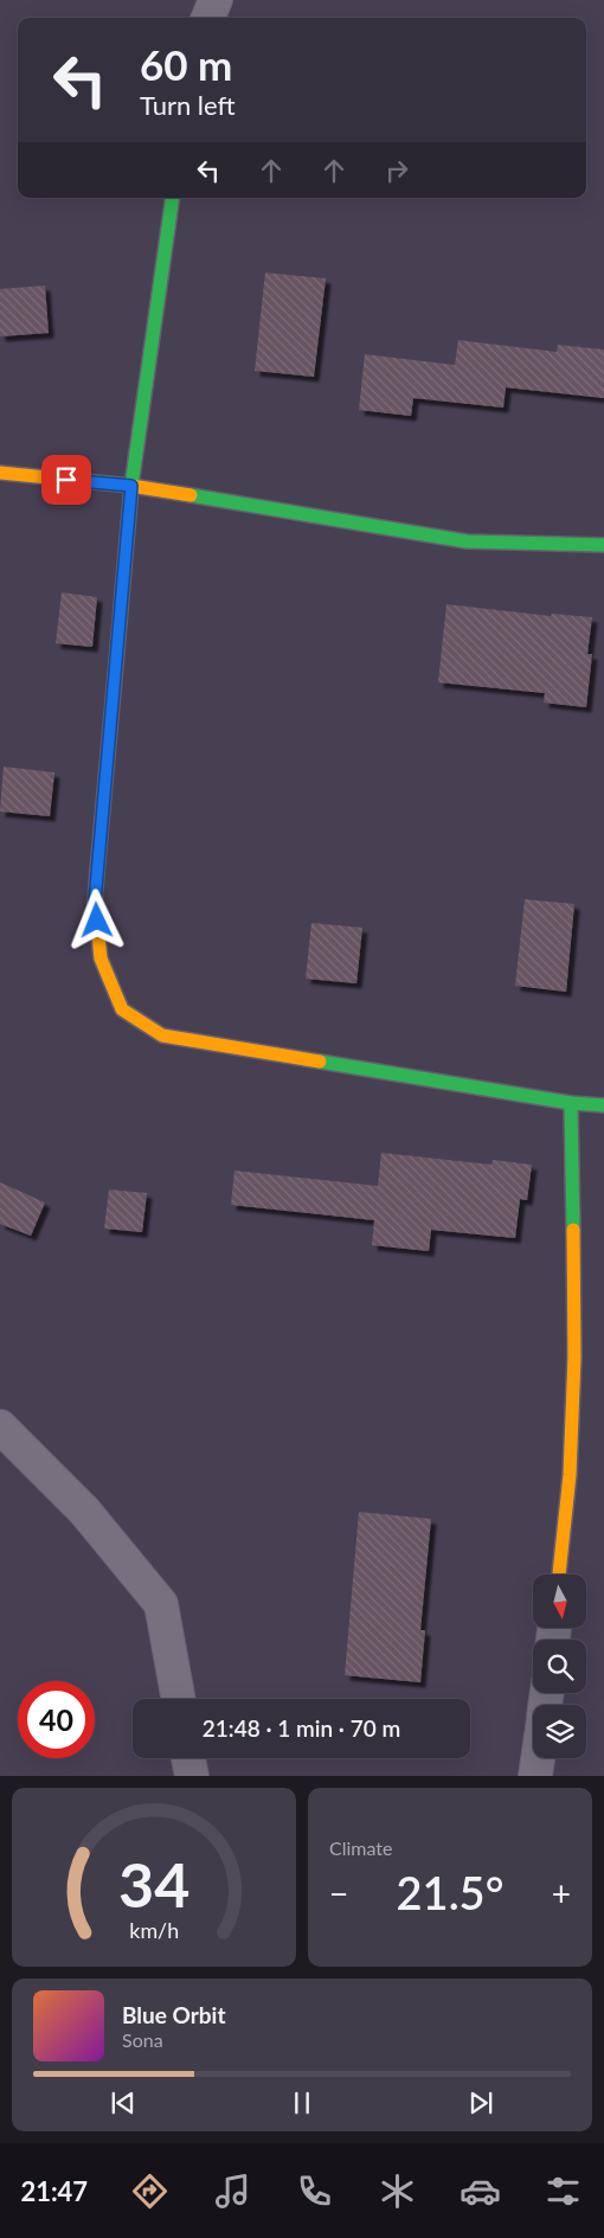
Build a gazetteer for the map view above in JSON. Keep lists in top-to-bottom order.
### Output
{
  "north": "bottom",
  "page": {
    "turn": ["60 m", "Turn left"],
    "limit": "40",
    "trip": "21:48 · 1 min · 70 m",
    "tile": "Climate",
    "heat": ["−", "21.5°", "+"],
    "song": ["Blue Orbit", "Sona"],
    "tabs": "21:47",
    "gauge": ["34", "km/h"]
  }
}
